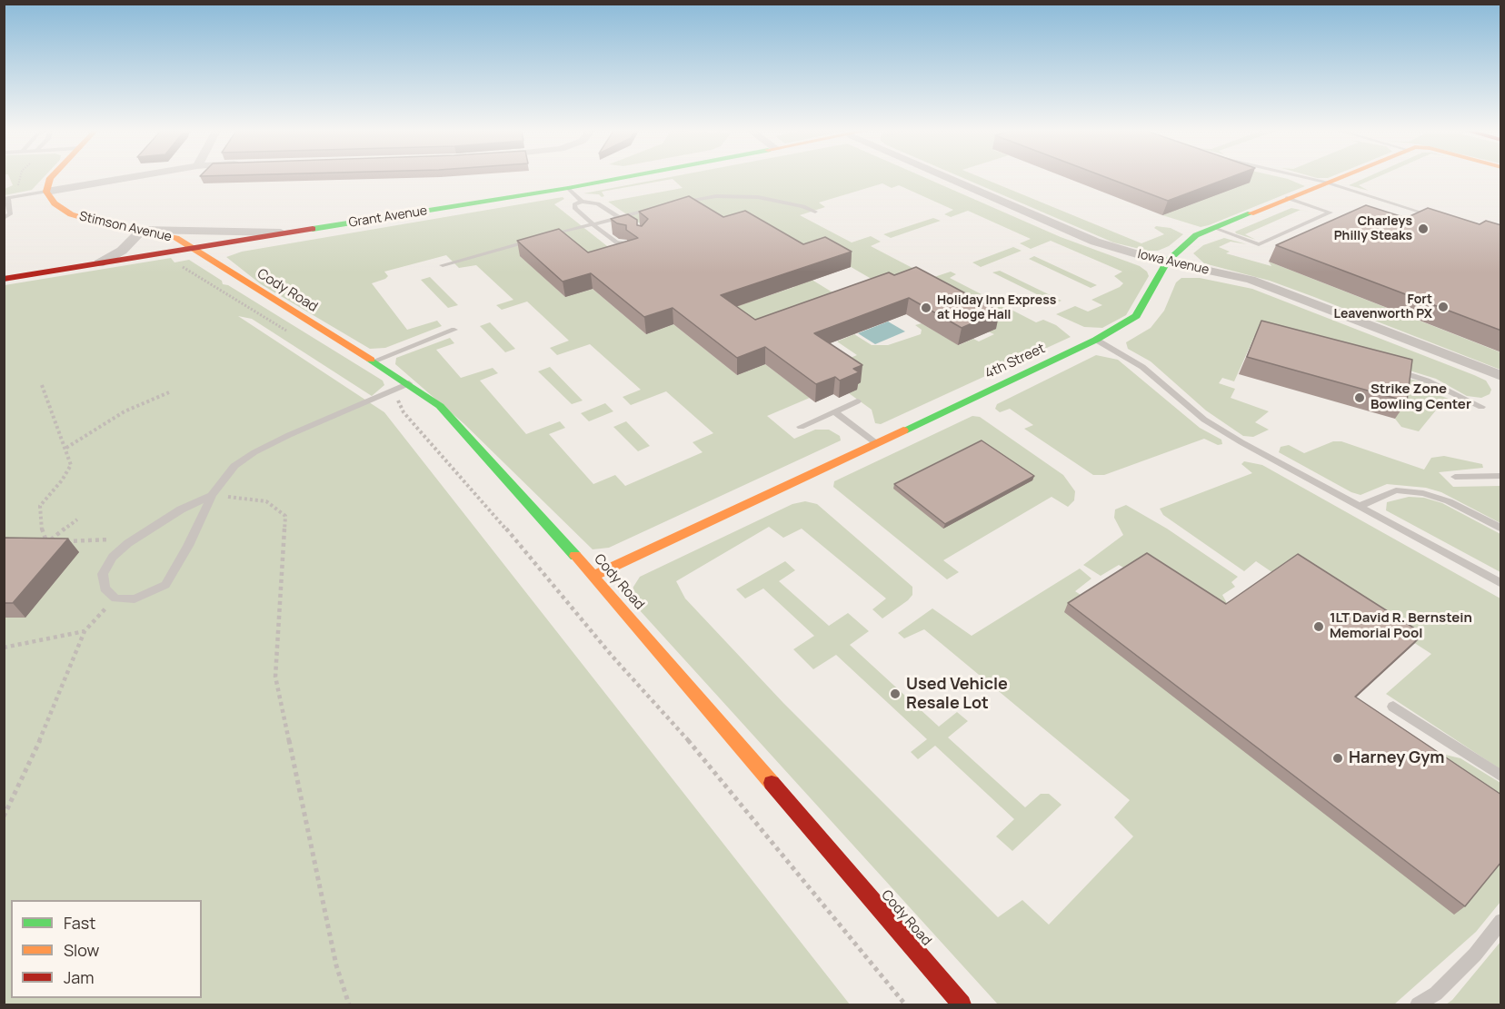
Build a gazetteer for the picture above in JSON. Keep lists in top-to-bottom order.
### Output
{
  "streets": {
    "street": [
      "Grant Avenue",
      "Stimson Avenue",
      "Iowa Avenue",
      "Cody Road",
      "4th Street"
    ]
  },
  "crossings": [
    ["Grant Avenue", "Stimson Avenue"],
    ["Grant Avenue", "Cody Road"],
    ["Stimson Avenue", "Cody Road"],
    ["Iowa Avenue", "4th Street"],
    ["Cody Road", "4th Street"]
  ],
  "places": [
    "Charleys Philly Steaks",
    "Fort Leavenworth PX",
    "Holiday Inn Express at Hoge Hall",
    "Strike Zone Bowling Center",
    "1LT David R. Bernstein Memorial Pool",
    "Used Vehicle Resale Lot",
    "Harney Gym"
  ],
  "legend": ["Fast", "Slow", "Jam"]
}
